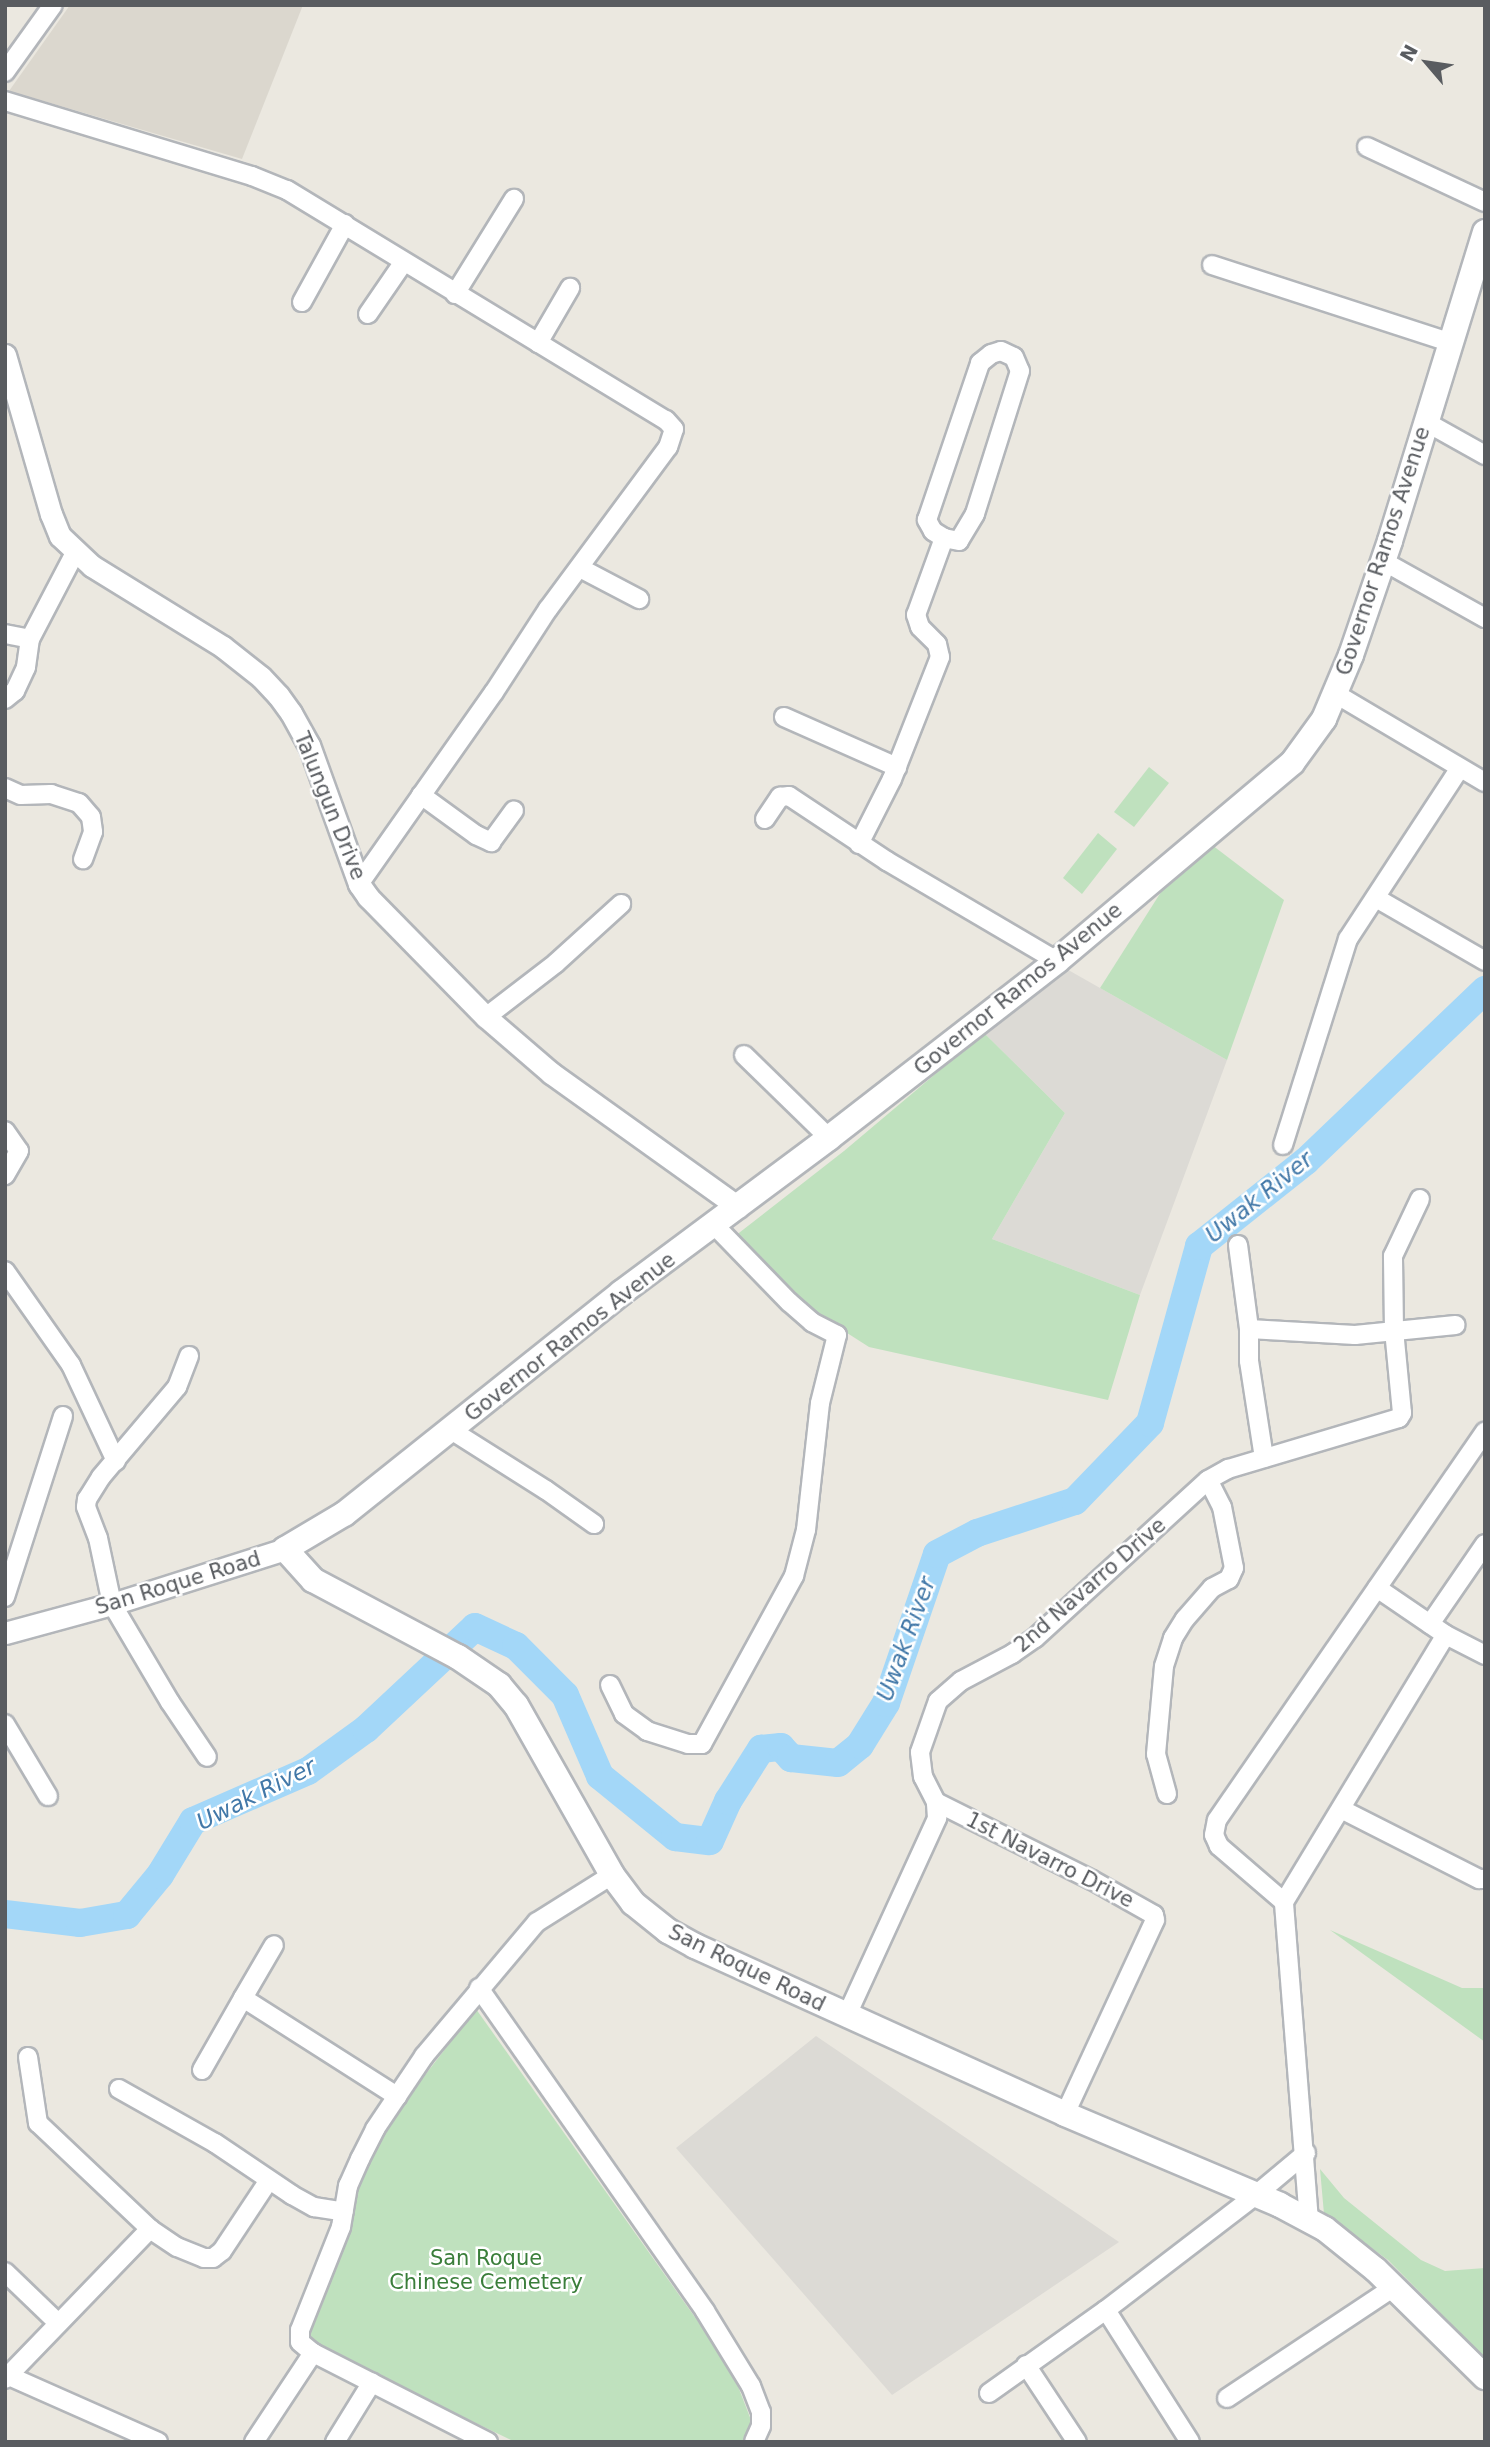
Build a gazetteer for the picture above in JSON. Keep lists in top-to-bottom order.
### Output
{
  "streets": {
    "main road": ["Governor Ramos Avenue", "San Roque Road"],
    "street": ["Talungun Drive", "2nd Navarro Drive", "1st Navarro Drive"]
  },
  "crossings": [
    ["Governor Ramos Avenue", "Talungun Drive"],
    ["Governor Ramos Avenue", "San Roque Road"],
    ["San Roque Road", "1st Navarro Drive"],
    ["2nd Navarro Drive", "1st Navarro Drive"]
  ],
  "water": ["Uwak River"],
  "parks": ["San Roque Chinese Cemetery"],
  "north": "top left"
}
